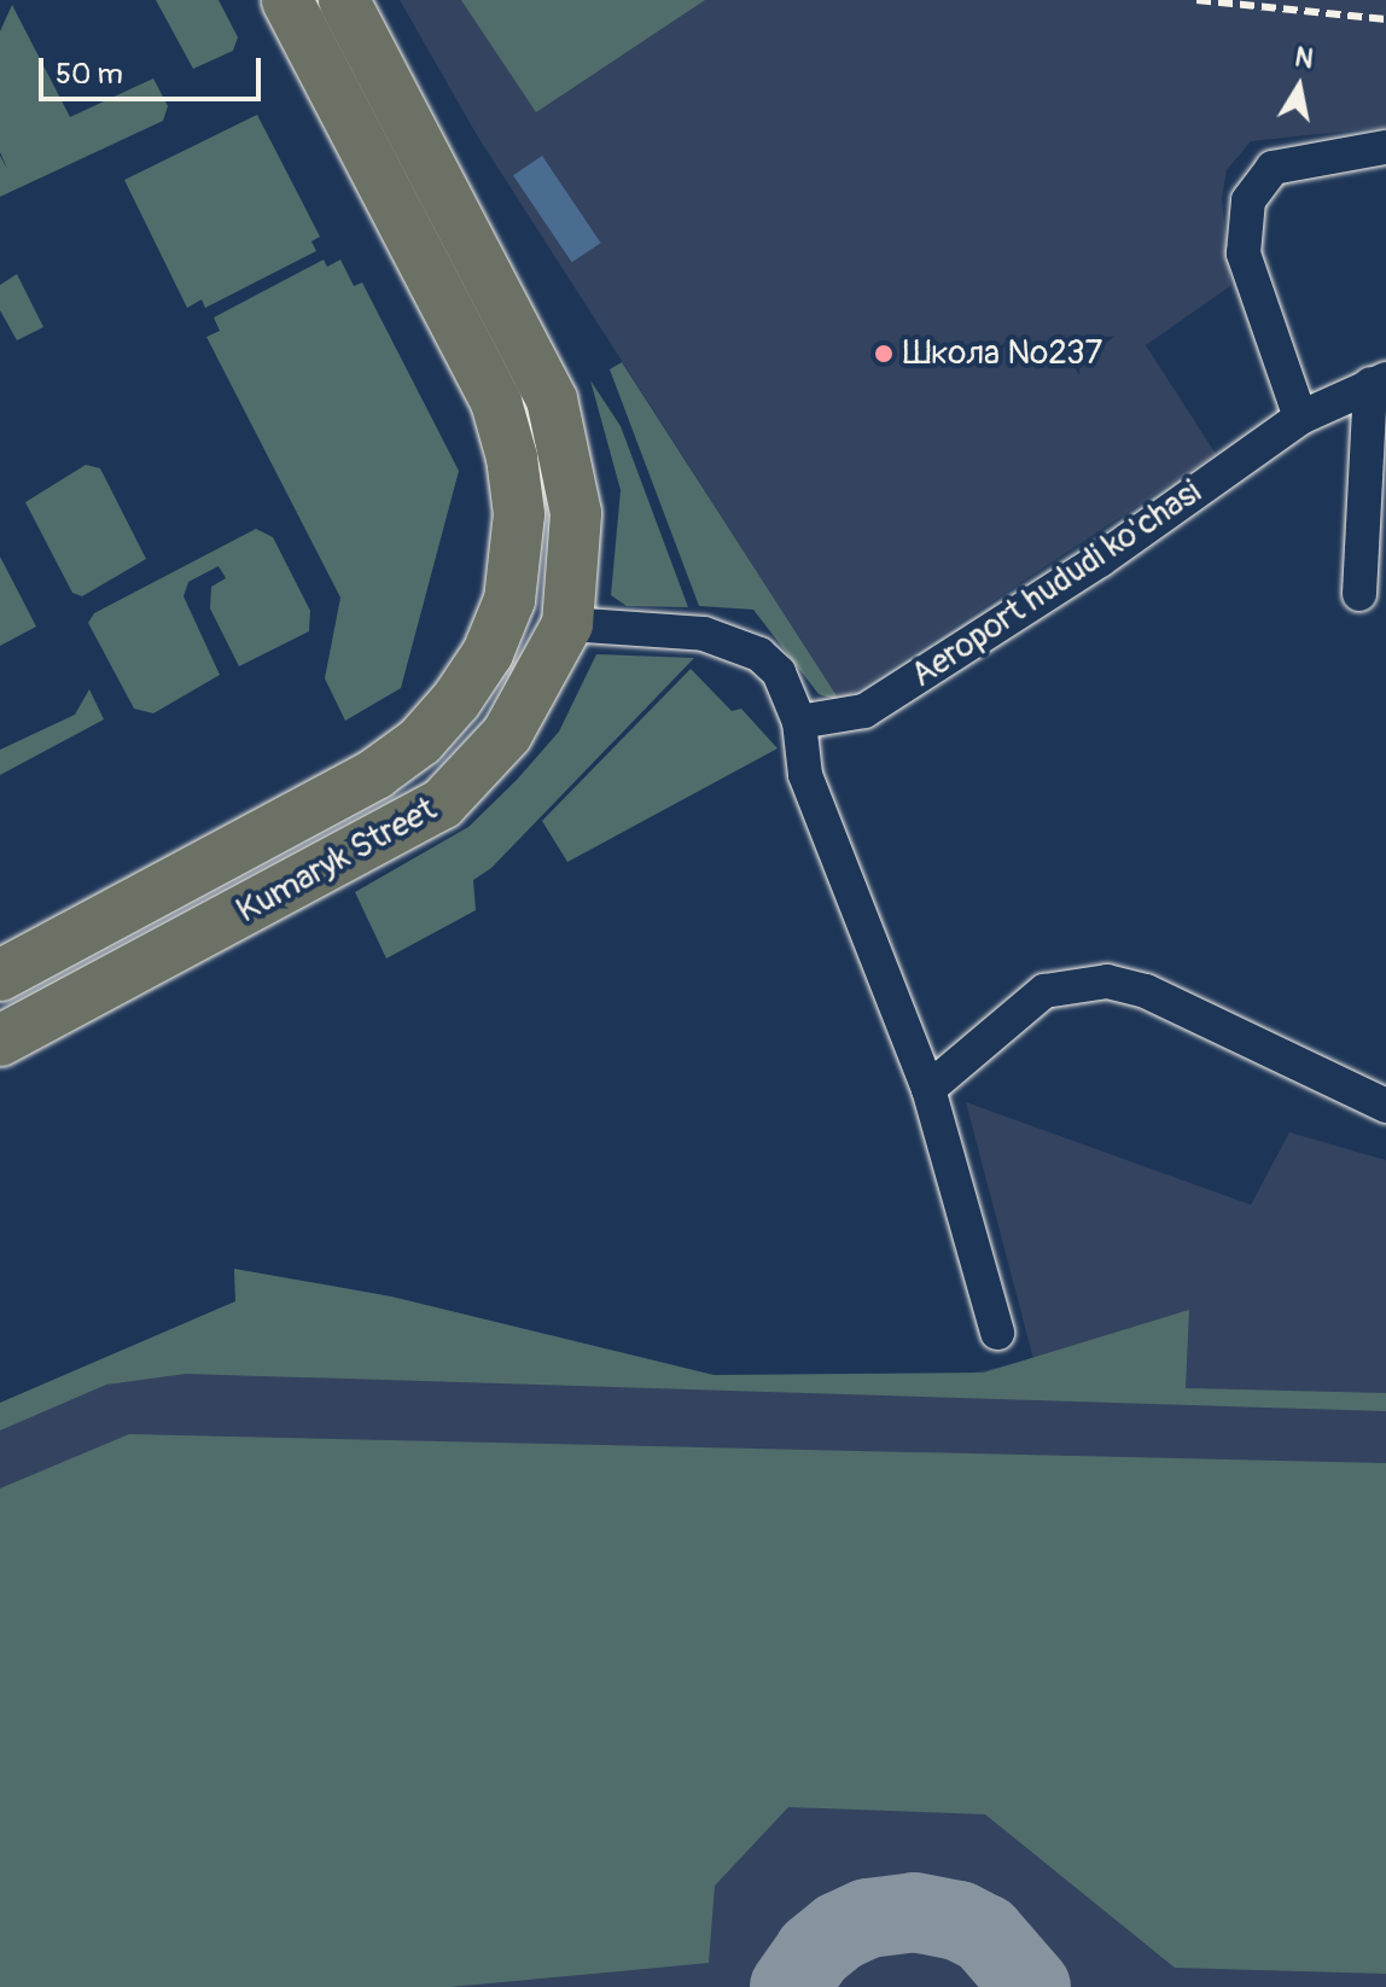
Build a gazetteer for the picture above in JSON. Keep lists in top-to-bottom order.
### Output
{
  "streets": {
    "main road": ["Kumaryk Street"],
    "street": ["Aeroport hududi ko'chasi"]
  },
  "places": ["Школа №237"],
  "scale_bar": "50 m",
  "north": "top"
}
